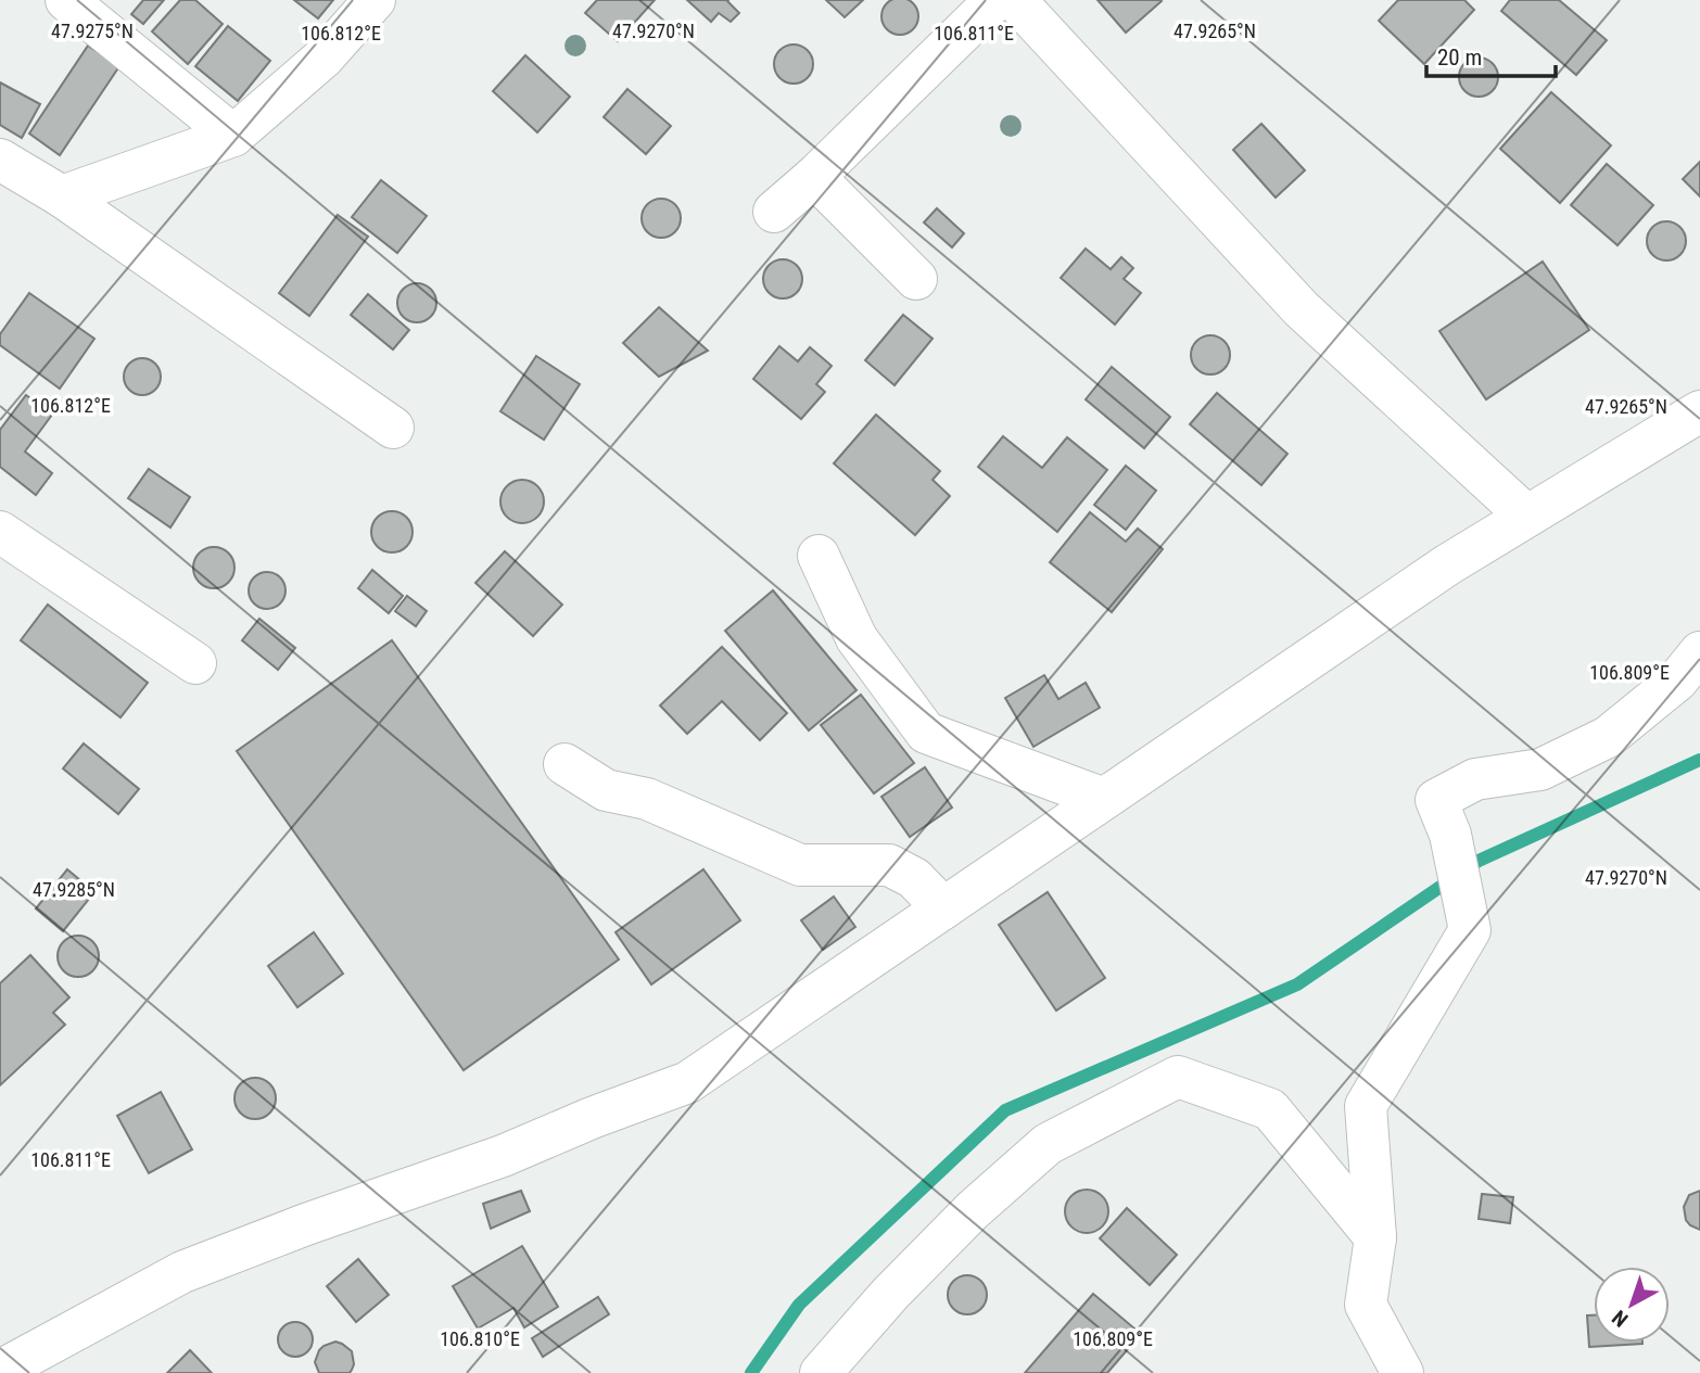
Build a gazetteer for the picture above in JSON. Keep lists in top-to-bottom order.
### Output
{
  "scale_bar": "20 m",
  "north": "bottom left",
  "coordinates": [
    "47.9265°N",
    "47.9275°N",
    "47.9270°N",
    "106.812°E",
    "106.811°E",
    "106.809°E",
    "47.9285°N",
    "106.810°E"
  ]
}
